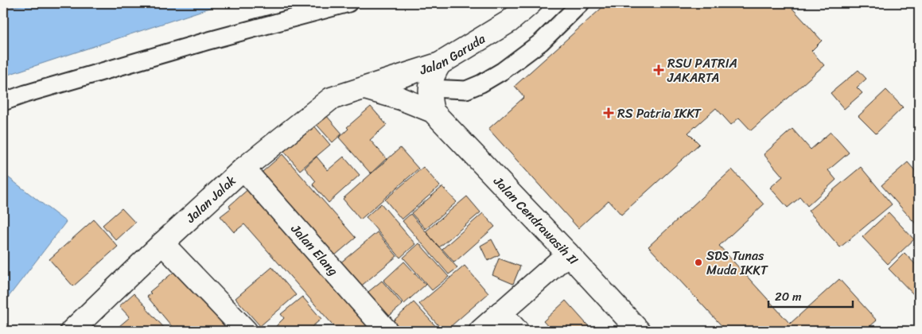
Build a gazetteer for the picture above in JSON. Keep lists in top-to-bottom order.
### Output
{
  "streets": {
    "street": [
      "Jalan Garuda",
      "Jalan Jalak",
      "Jalan Cendrawasih II",
      "Jalan Elang"
    ]
  },
  "crossings": [
    ["Jalan Garuda", "Jalan Jalak"],
    ["Jalan Garuda", "Jalan Cendrawasih II"],
    ["Jalan Jalak", "Jalan Cendrawasih II"],
    ["Jalan Jalak", "Jalan Elang"]
  ],
  "places": {
    "health": ["RSU PATRIA JAKARTA", "RS Patria IKKT"],
    "other": ["SDS Tunas Muda IKKT"]
  },
  "scale_bar": "20 m"
}
